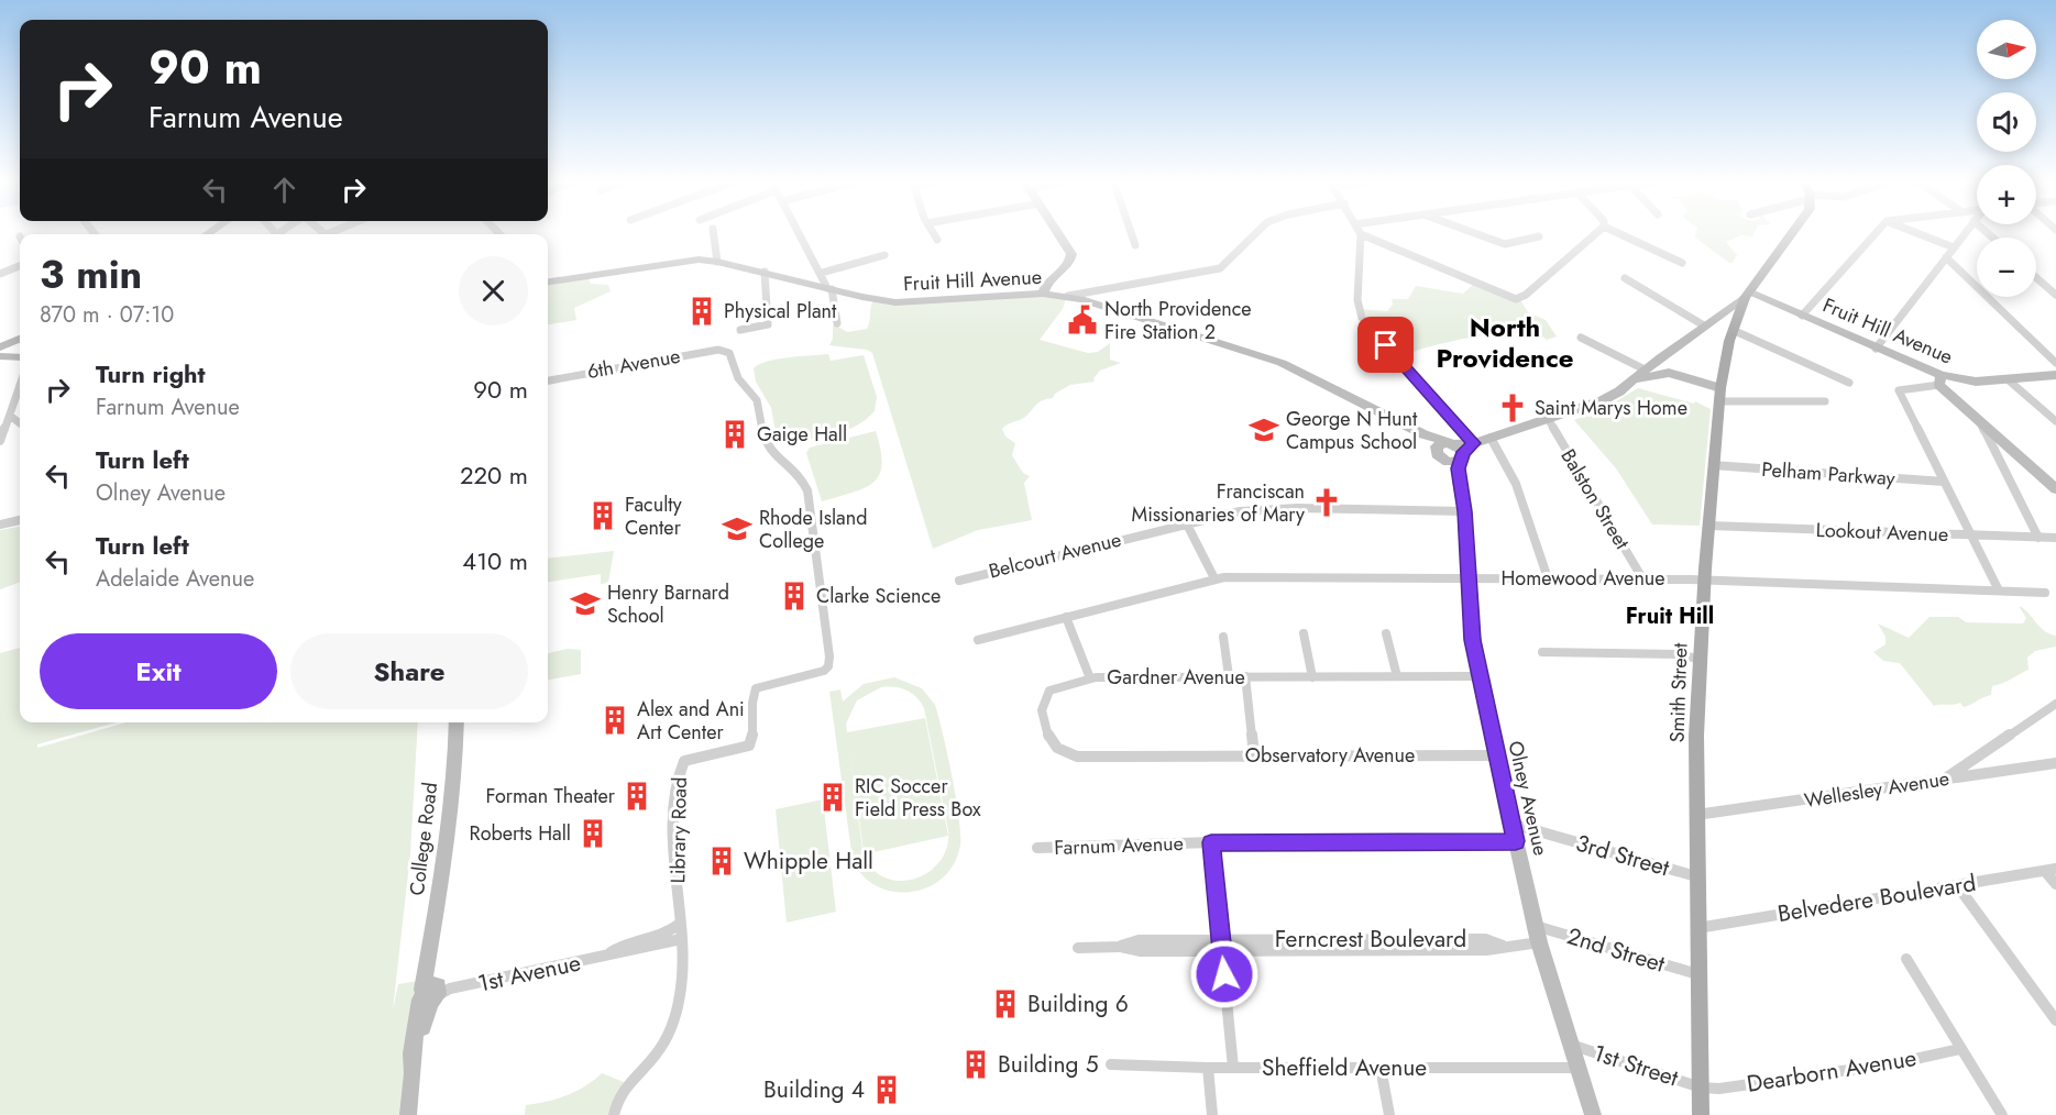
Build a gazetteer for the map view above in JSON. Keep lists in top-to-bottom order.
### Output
{
  "streets": {
    "main road": [
      "Fruit Hill Avenue",
      "Smith Street",
      "Olney Avenue",
      "College Road"
    ],
    "street": [
      "6th Avenue",
      "Pelham Parkway",
      "Balston Street",
      "Lookout Avenue",
      "Belcourt Avenue",
      "Homewood Avenue",
      "Gardner Avenue",
      "Observatory Avenue",
      "Wellesley Avenue",
      "Library Road",
      "Farnum Avenue",
      "3rd Street",
      "Belvedere Boulevard",
      "Ferncrest Boulevard",
      "2nd Street",
      "1st Avenue",
      "1st Street",
      "Sheffield Avenue",
      "Dearborn Avenue"
    ]
  },
  "crossings": [
    ["Fruit Hill Avenue", "Smith Street"],
    ["Fruit Hill Avenue", "Olney Avenue"],
    ["6th Avenue", "Library Road"],
    ["Pelham Parkway", "Smith Street"],
    ["Balston Street", "Homewood Avenue"],
    ["Lookout Avenue", "Smith Street"],
    ["Belcourt Avenue", "Olney Avenue"],
    ["Homewood Avenue", "Smith Street"],
    ["Homewood Avenue", "Olney Avenue"],
    ["Gardner Avenue", "Observatory Avenue"],
    ["Gardner Avenue", "Olney Avenue"],
    ["Smith Street", "Wellesley Avenue"],
    ["Smith Street", "3rd Street"],
    ["Smith Street", "Belvedere Boulevard"],
    ["Smith Street", "2nd Street"],
    ["Smith Street", "1st Street"],
    ["Smith Street", "Dearborn Avenue"],
    ["Observatory Avenue", "Olney Avenue"],
    ["Olney Avenue", "Farnum Avenue"],
    ["Olney Avenue", "3rd Street"],
    ["Olney Avenue", "Ferncrest Boulevard"],
    ["Olney Avenue", "2nd Street"],
    ["Olney Avenue", "1st Street"],
    ["Olney Avenue", "Sheffield Avenue"],
    ["Library Road", "1st Avenue"],
    ["College Road", "1st Avenue"],
    ["1st Street", "Dearborn Avenue"]
  ],
  "districts": ["North Providence", "Fruit Hill"],
  "places": {
    "building": [
      "Physical Plant",
      "Gaige Hall",
      "Faculty Center",
      "Clarke Science",
      "Alex and Ani Art Center",
      "Forman Theater",
      "RIC Soccer Field Press Box",
      "Roberts Hall",
      "Whipple Hall",
      "Building 6",
      "Building 5",
      "Building 4"
    ],
    "public building": ["North Providence Fire Station 2"],
    "church": ["Saint Marys Home", "Franciscan Missionaries of Mary"],
    "school or university": ["George N Hunt Campus School", "Rhode Island College", "Henry Barnard School"]
  },
  "north": "right",
  "page": {
    "map_buttons": ["+", "−"],
    "turn": ["90 m", "Farnum Avenue"],
    "heading": ["3 min", "870 m · 07:10"],
    "list": [
      {
        "name": "Turn right",
        "note": "Farnum Avenue",
        "value": "90 m"
      },
      {
        "name": "Turn left",
        "note": "Olney Avenue",
        "value": "220 m"
      },
      {
        "name": "Turn left",
        "note": "Adelaide Avenue",
        "value": "410 m"
      }
    ],
    "buttons": ["Exit", "Share"]
  }
}
